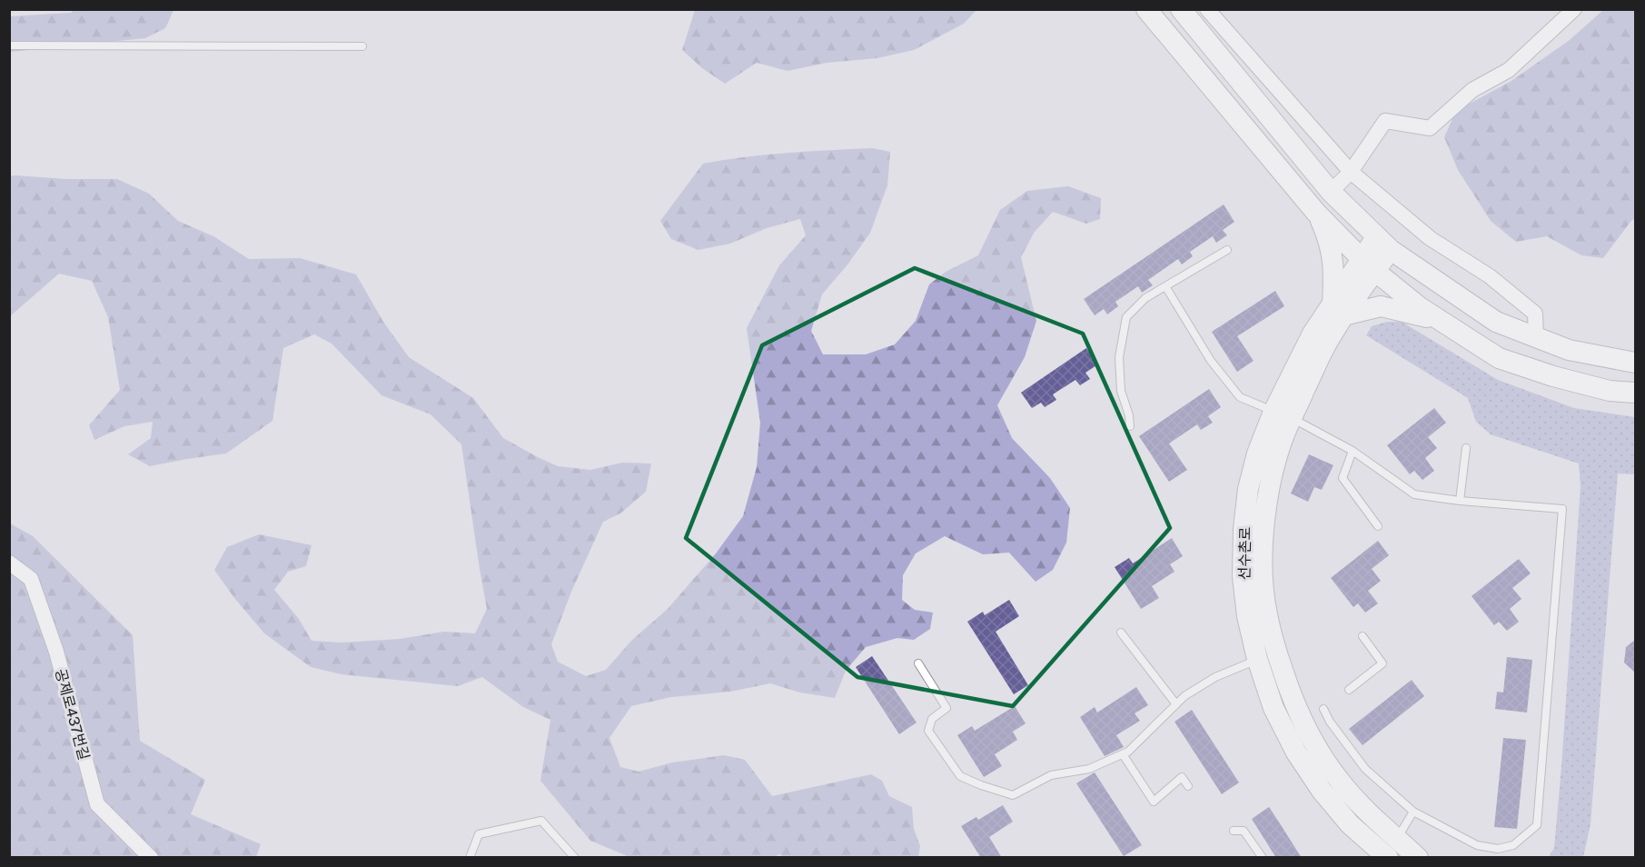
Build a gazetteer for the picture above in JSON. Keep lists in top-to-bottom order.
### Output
{
  "streets": {
    "street": ["선수촌로", "공제로437번길"]
  }
}
